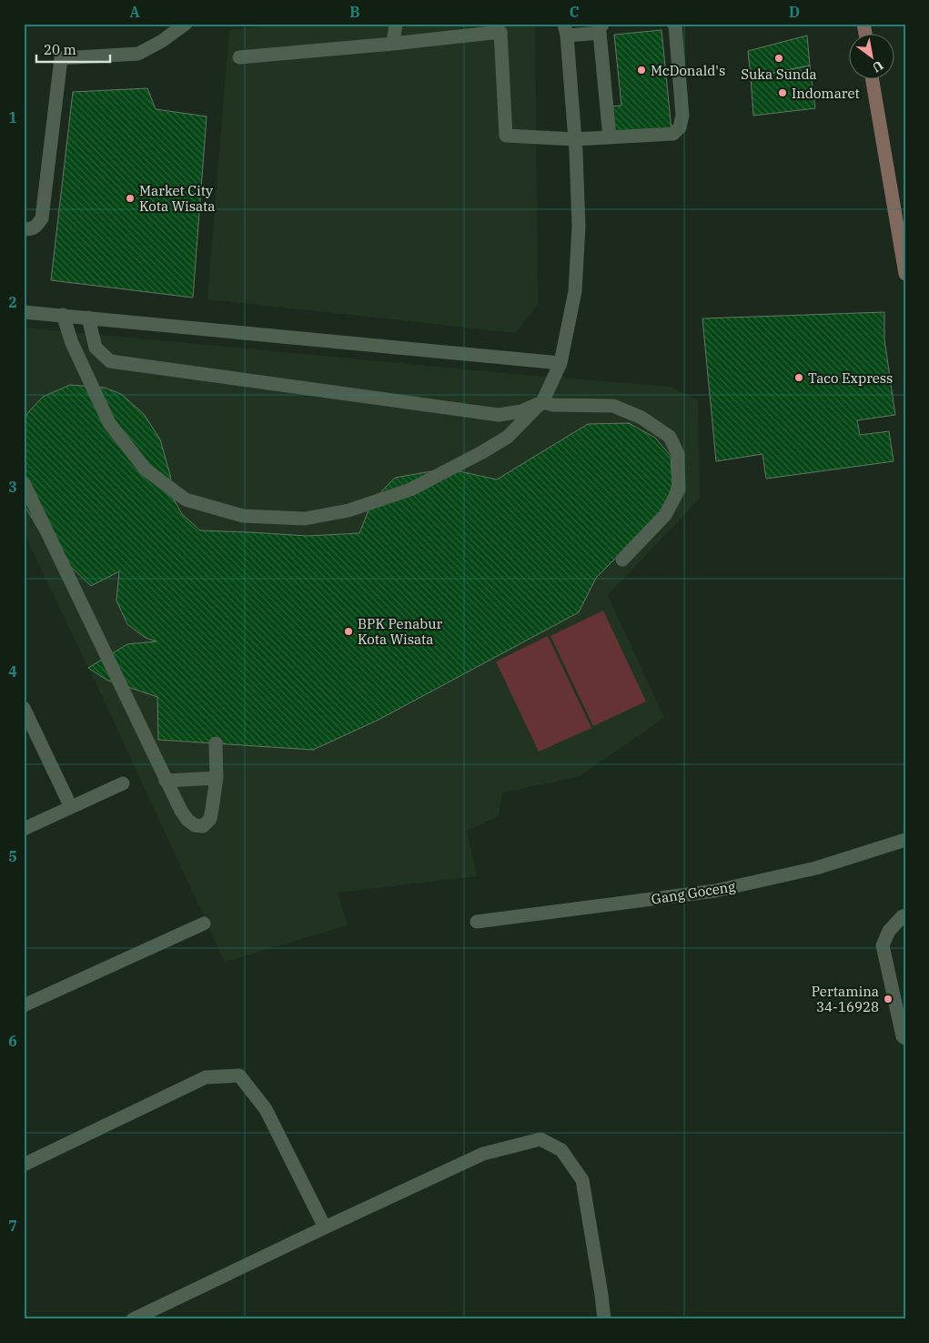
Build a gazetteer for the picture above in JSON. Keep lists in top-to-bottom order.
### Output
{
  "streets": {
    "street": ["Gang Goceng"]
  },
  "places": [
    "Suka Sunda",
    "McDonald's",
    "Indomaret",
    "Market City Kota Wisata",
    "Taco Express",
    "BPK Penabur Kota Wisata",
    "Pertamina 34-16928"
  ],
  "scale_bar": "20 m",
  "north": "bottom right",
  "grid": {
    "columns": [
      "A",
      "B",
      "C",
      "D"
    ],
    "rows": [
      "1",
      "2",
      "3",
      "4",
      "5",
      "6",
      "7"
    ]
  }
}
